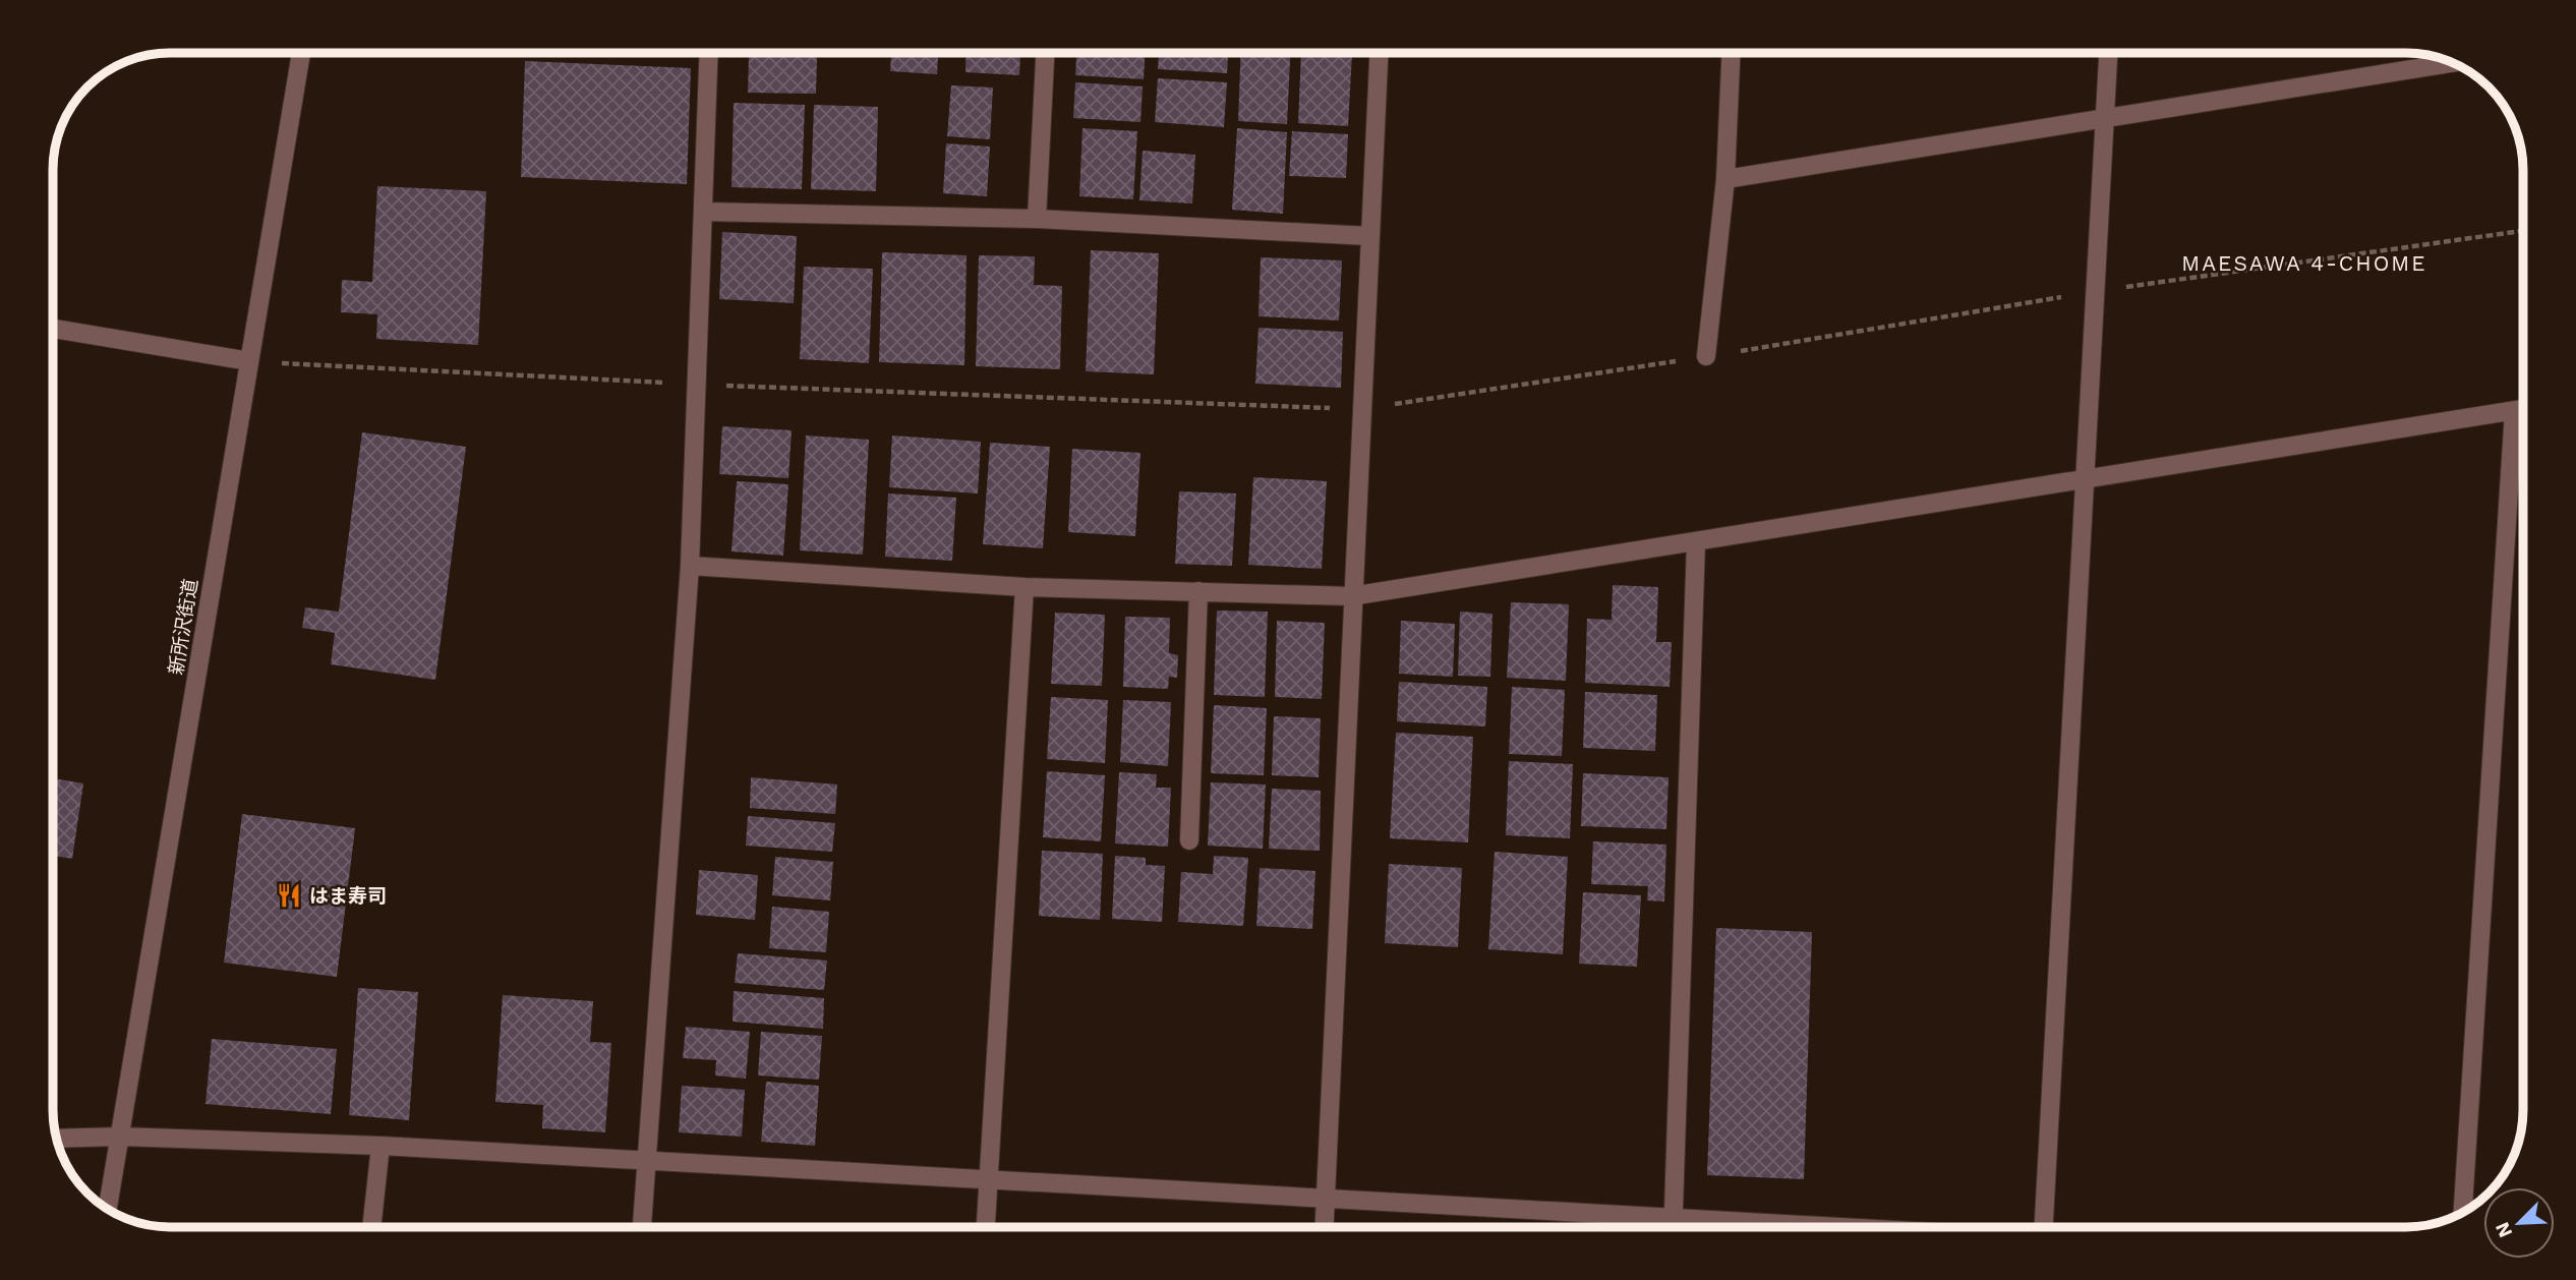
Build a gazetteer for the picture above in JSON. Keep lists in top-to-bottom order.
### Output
{
  "streets": {
    "street": ["新所沢街道"]
  },
  "districts": ["MAESAWA 4-CHOME"],
  "places": {
    "restaurant": ["はま寿司"]
  },
  "north": "bottom left"
}
